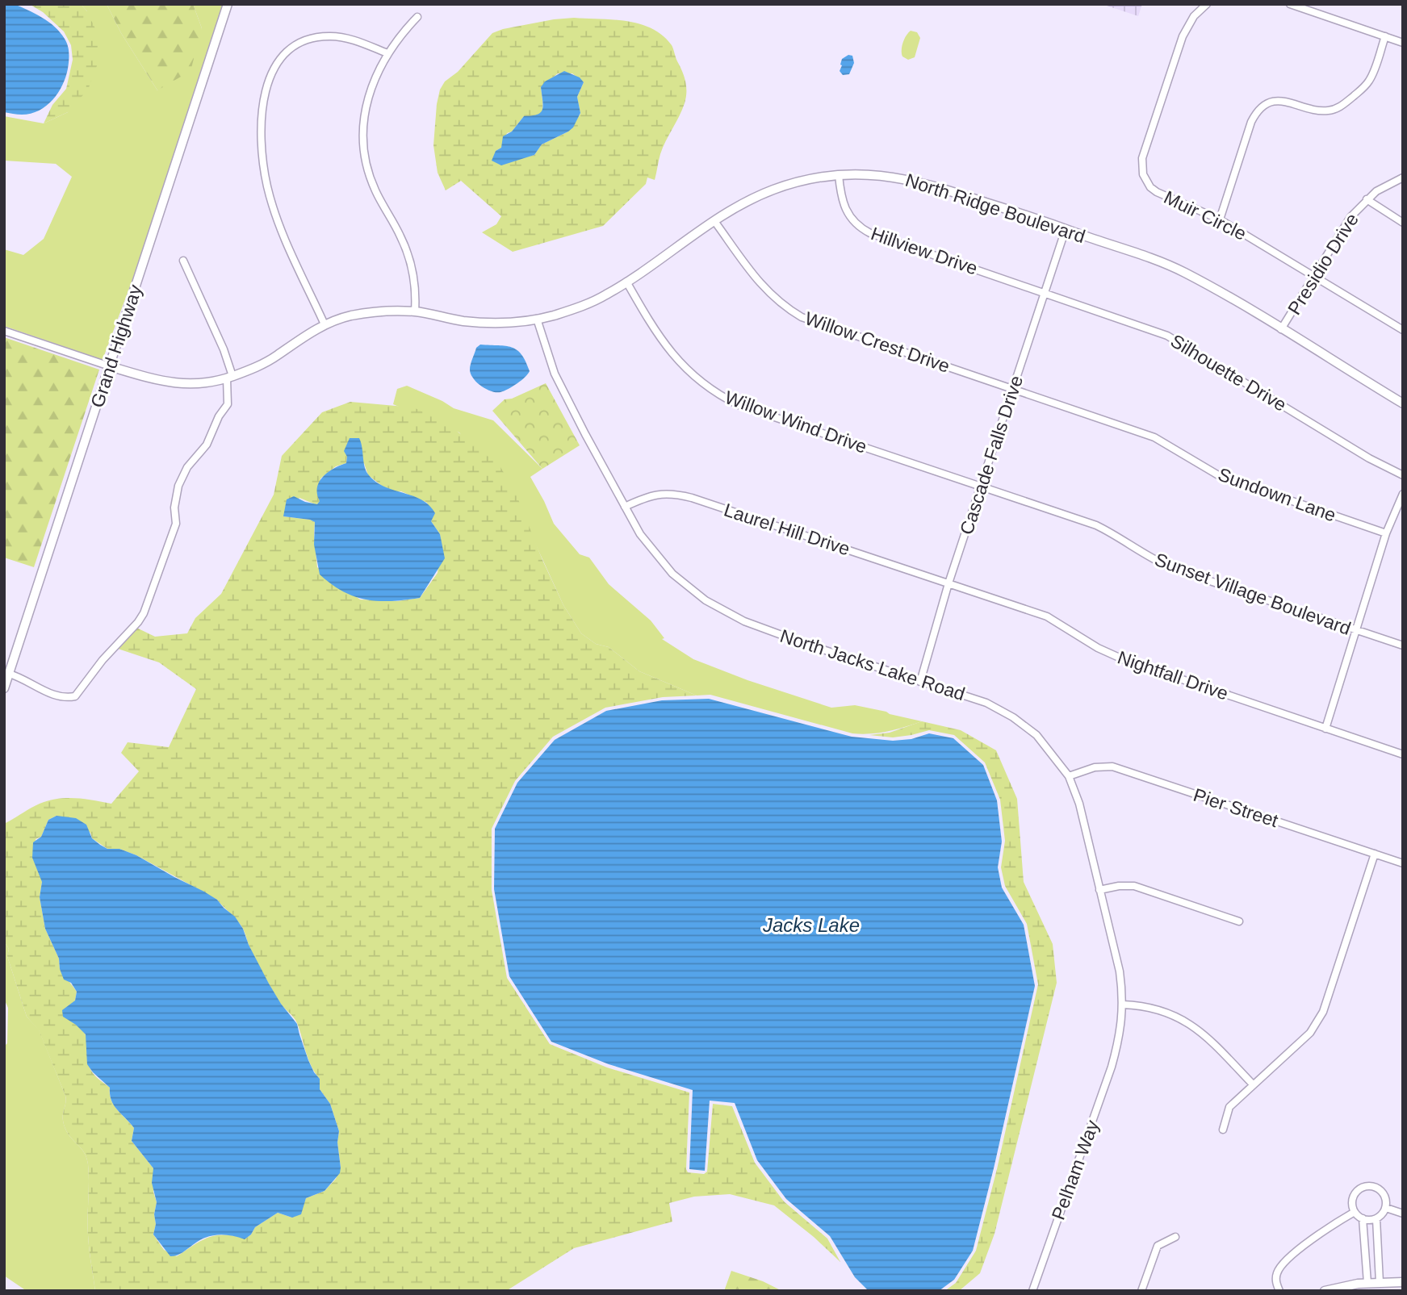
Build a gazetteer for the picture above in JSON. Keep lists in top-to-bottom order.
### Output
{
  "streets": {
    "street": [
      "North Ridge Boulevard",
      "Muir Circle",
      "Hillview Drive",
      "Presidio Drive",
      "Willow Crest Drive",
      "Grand Highway",
      "Silhouette Drive",
      "Willow Wind Drive",
      "Cascade Falls Drive",
      "Sundown Lane",
      "Laurel Hill Drive",
      "Sunset Village Boulevard",
      "North Jacks Lake Road",
      "Nightfall Drive",
      "Pier Street",
      "Pelham Way"
    ]
  },
  "crossings": [
    ["North Ridge Boulevard", "Hillview Drive"],
    ["North Ridge Boulevard", "Presidio Drive"],
    ["North Ridge Boulevard", "Willow Crest Drive"],
    ["North Ridge Boulevard", "Willow Wind Drive"],
    ["North Ridge Boulevard", "Cascade Falls Drive"],
    ["North Ridge Boulevard", "North Jacks Lake Road"],
    ["Muir Circle", "Presidio Drive"],
    ["Hillview Drive", "Silhouette Drive"],
    ["Hillview Drive", "Cascade Falls Drive"],
    ["Willow Crest Drive", "Cascade Falls Drive"],
    ["Willow Crest Drive", "Sundown Lane"],
    ["Silhouette Drive", "Cascade Falls Drive"],
    ["Willow Wind Drive", "Cascade Falls Drive"],
    ["Willow Wind Drive", "Sunset Village Boulevard"],
    ["Cascade Falls Drive", "Sundown Lane"],
    ["Cascade Falls Drive", "Laurel Hill Drive"],
    ["Cascade Falls Drive", "Sunset Village Boulevard"],
    ["Cascade Falls Drive", "North Jacks Lake Road"],
    ["Cascade Falls Drive", "Nightfall Drive"],
    ["Laurel Hill Drive", "North Jacks Lake Road"],
    ["Laurel Hill Drive", "Nightfall Drive"],
    ["North Jacks Lake Road", "Pier Street"],
    ["North Jacks Lake Road", "Pelham Way"]
  ],
  "water": ["Jacks Lake"]
}
